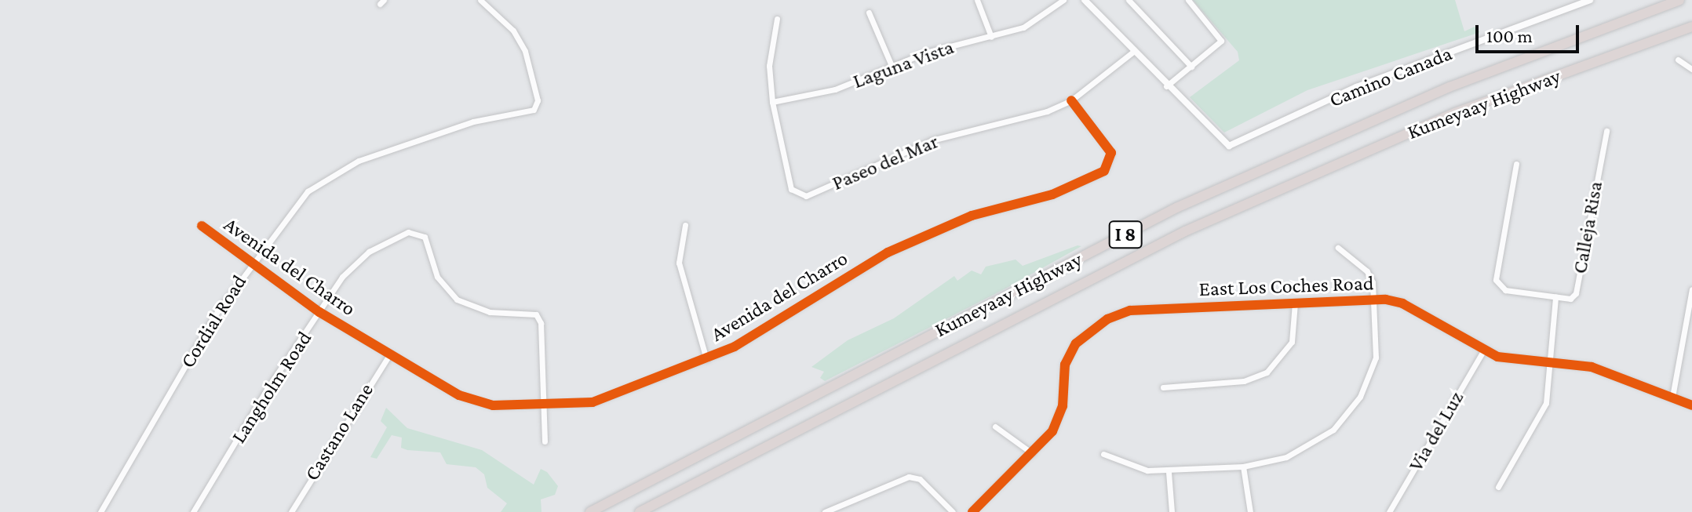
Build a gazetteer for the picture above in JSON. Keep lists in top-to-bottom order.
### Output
{
  "streets": {
    "highway": ["Kumeyaay Highway", "I 8"],
    "street": [
      "Laguna Vista",
      "Camino Canada",
      "Paseo del Mar",
      "Calleja Risa",
      "Avenida del Charro",
      "East Los Coches Road",
      "Cordial Road",
      "Langholm Road",
      "Via del Luz",
      "Castano Lane"
    ]
  },
  "crossings": [
    ["Laguna Vista", "Paseo del Mar"],
    ["Paseo del Mar", "Avenida del Charro"],
    ["Calleja Risa", "East Los Coches Road"],
    ["Avenida del Charro", "Cordial Road"],
    ["Avenida del Charro", "Langholm Road"],
    ["Avenida del Charro", "Castano Lane"],
    ["East Los Coches Road", "Via del Luz"]
  ],
  "scale_bar": "100 m"
}
